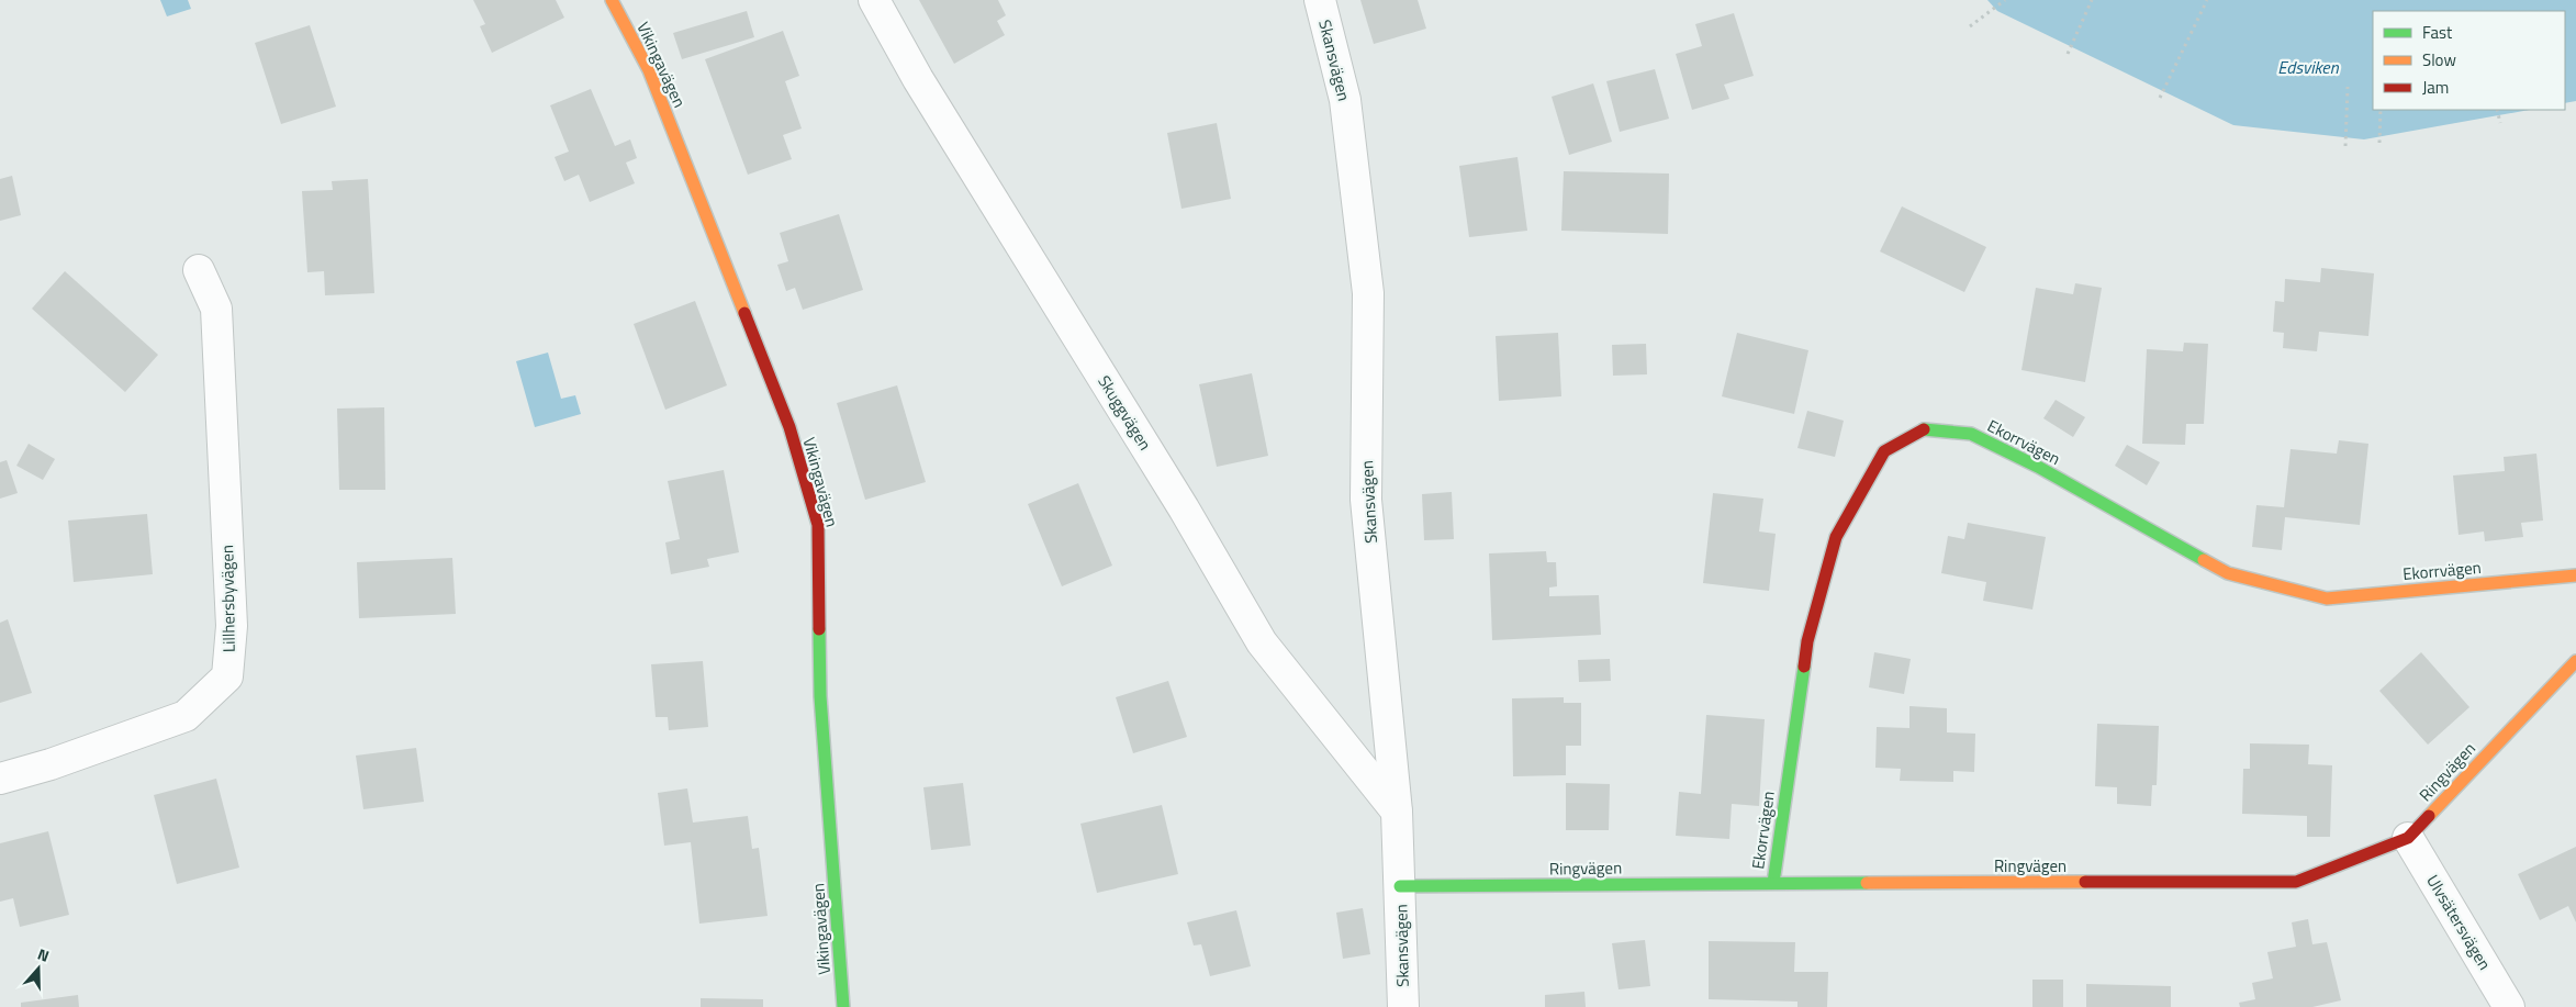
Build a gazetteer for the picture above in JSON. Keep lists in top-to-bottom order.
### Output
{
  "streets": {
    "street": [
      "Skansvägen",
      "Vikingavägen",
      "Skuggvägen",
      "Ekorrvägen",
      "Lillhersbyvägen",
      "Ringvägen",
      "Ulvsätersvägen"
    ]
  },
  "crossings": [
    ["Skansvägen", "Skuggvägen"],
    ["Skansvägen", "Ringvägen"],
    ["Ekorrvägen", "Ringvägen"],
    ["Ringvägen", "Ulvsätersvägen"]
  ],
  "water": ["Edsviken"],
  "legend": ["Fast", "Slow", "Jam"],
  "north": "top"
}
